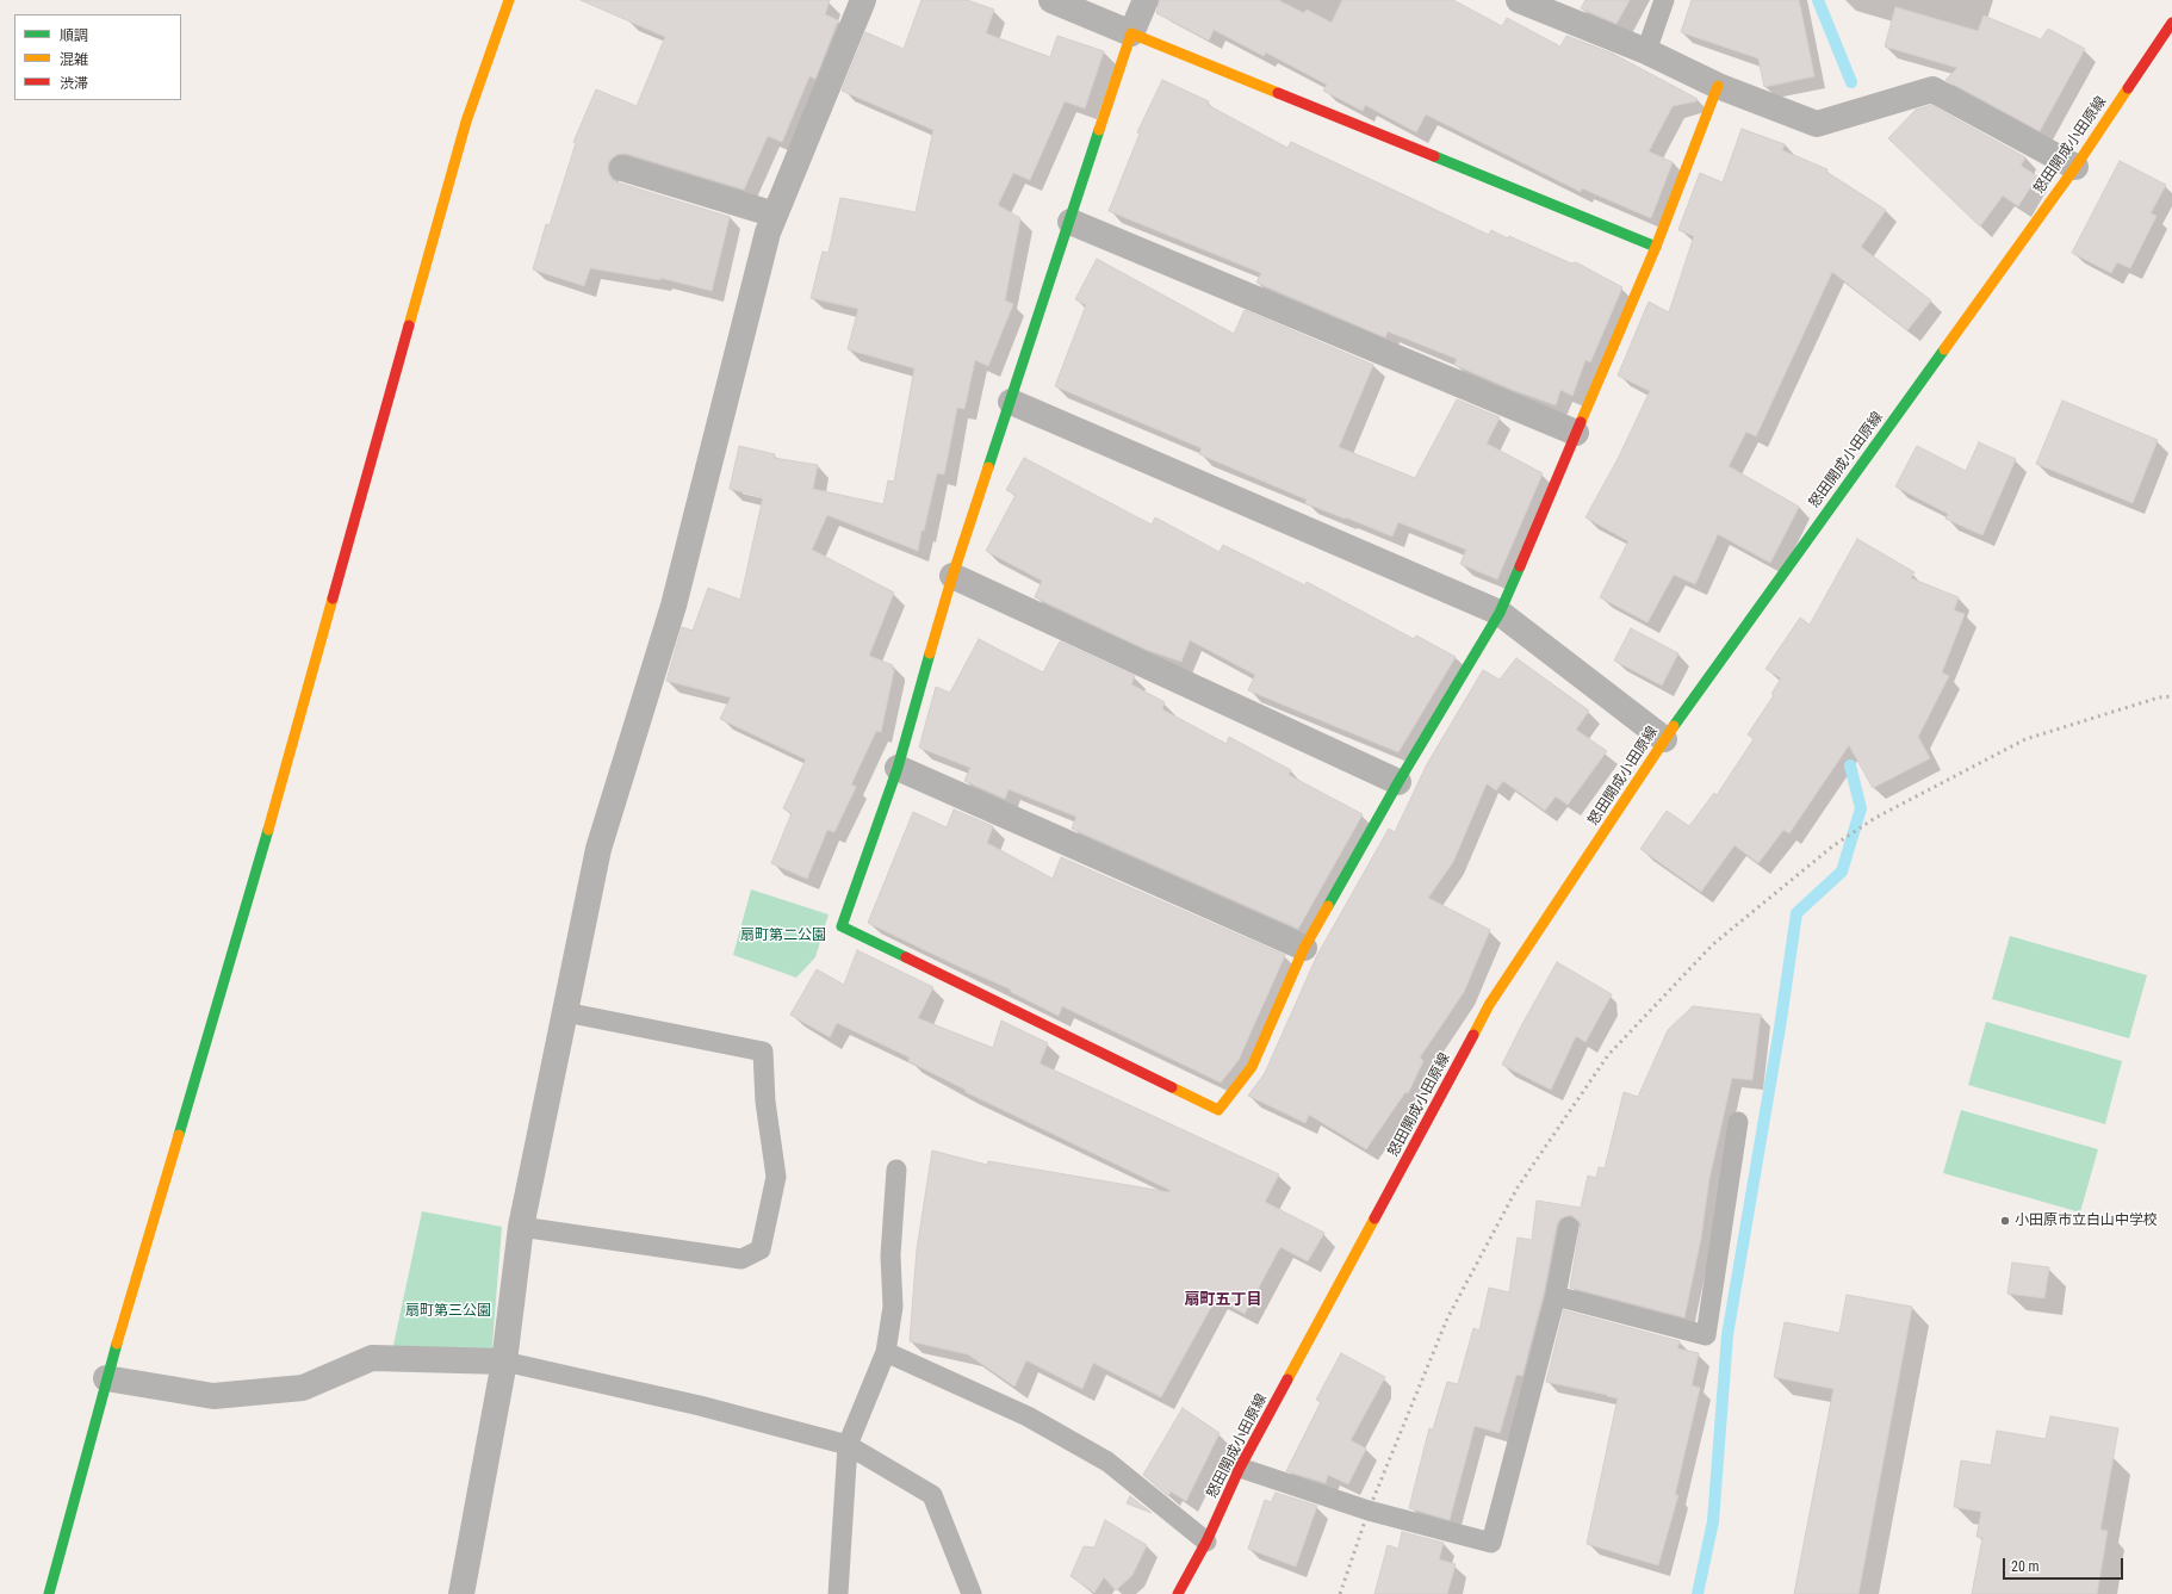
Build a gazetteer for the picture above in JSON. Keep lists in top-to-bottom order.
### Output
{
  "streets": {
    "street": ["怒田開成小田原線"]
  },
  "districts": ["扇町五丁目"],
  "parks": ["扇町第二公園", "扇町第三公園"],
  "places": ["小田原市立白山中学校"],
  "legend": ["順調", "混雑", "渋滞"],
  "scale_bar": "20 m"
}
